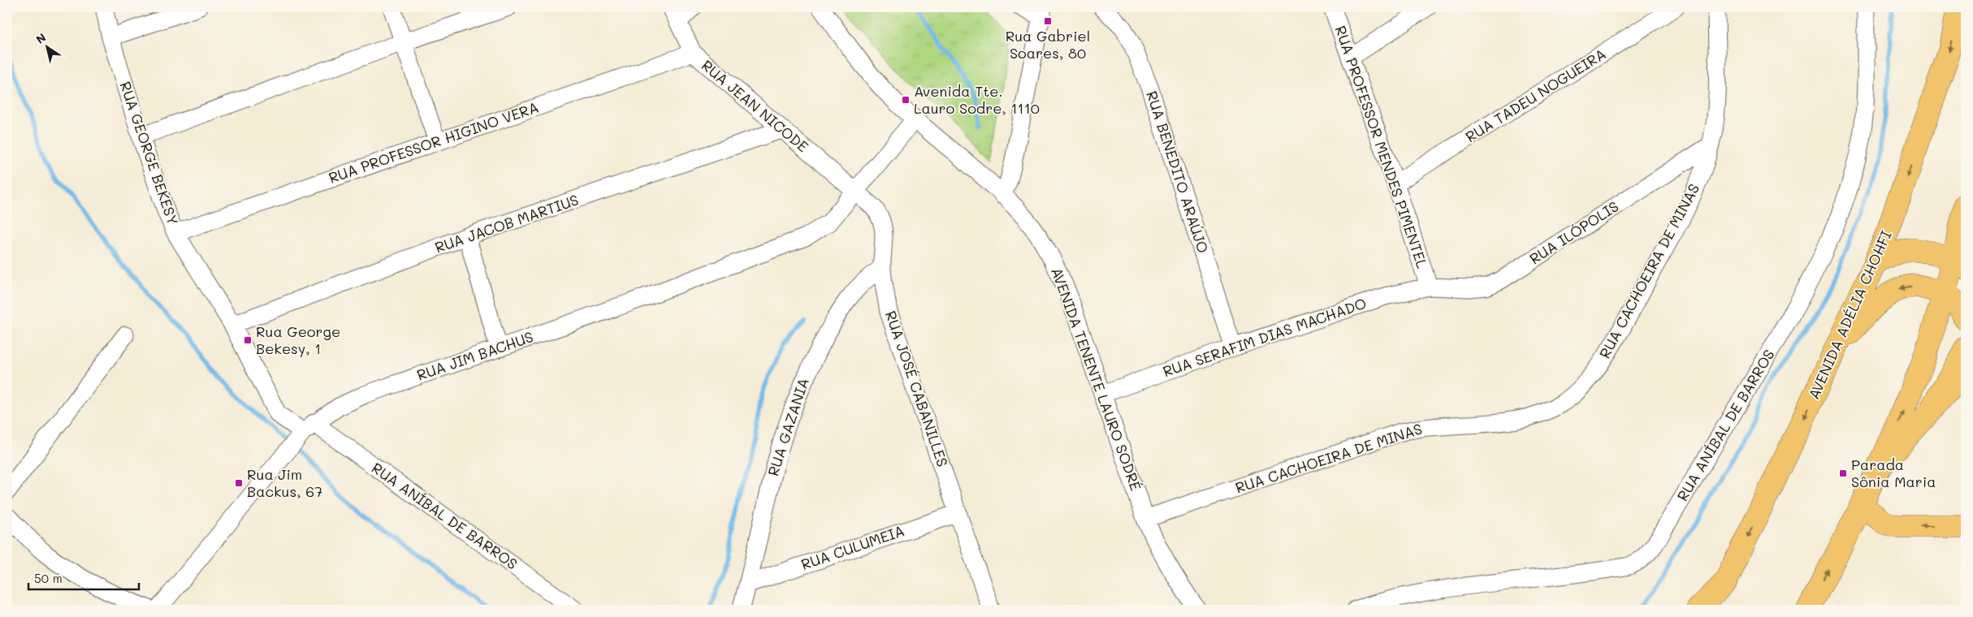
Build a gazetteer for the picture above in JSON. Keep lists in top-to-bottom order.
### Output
{
  "streets": {
    "main road": ["AVENIDA ADÉLIA CHOHFI"],
    "street": [
      "RUA TADEU NOGUEIRA",
      "RUA JEAN NICODE",
      "RUA PROFESSOR HIGINO VERA",
      "RUA PROFESSOR MENDES PIMENTEL",
      "RUA GEORGE BEKESY",
      "RUA BENEDITO ARAÚJO",
      "RUA JACOB MARTIUS",
      "RUA ILÓPOLIS",
      "RUA CACHOEIRA DE MINAS",
      "RUA SERAFIM DIAS MACHADO",
      "RUA JIM BACHUS",
      "AVENIDA TENENTE LAURO SODRÉ",
      "RUA JOSÉ CABANILLES",
      "RUA ANÍBAL DE BARROS",
      "RUA GAZANIA",
      "RUA CULUMEIA"
    ]
  },
  "crossings": [
    ["RUA TADEU NOGUEIRA", "RUA PROFESSOR MENDES PIMENTEL"],
    ["RUA JEAN NICODE", "RUA PROFESSOR HIGINO VERA"],
    ["RUA JEAN NICODE", "RUA JACOB MARTIUS"],
    ["RUA JEAN NICODE", "RUA JIM BACHUS"],
    ["RUA JEAN NICODE", "RUA JOSÉ CABANILLES"],
    ["RUA PROFESSOR HIGINO VERA", "RUA GEORGE BEKESY"],
    ["RUA PROFESSOR MENDES PIMENTEL", "RUA ILÓPOLIS"],
    ["RUA PROFESSOR MENDES PIMENTEL", "RUA SERAFIM DIAS MACHADO"],
    ["RUA GEORGE BEKESY", "RUA JACOB MARTIUS"],
    ["RUA GEORGE BEKESY", "RUA JIM BACHUS"],
    ["RUA GEORGE BEKESY", "RUA ANÍBAL DE BARROS"],
    ["RUA BENEDITO ARAÚJO", "RUA SERAFIM DIAS MACHADO"],
    ["RUA ILÓPOLIS", "RUA CACHOEIRA DE MINAS"],
    ["RUA ILÓPOLIS", "RUA SERAFIM DIAS MACHADO"],
    ["RUA CACHOEIRA DE MINAS", "AVENIDA TENENTE LAURO SODRÉ"],
    ["RUA SERAFIM DIAS MACHADO", "AVENIDA TENENTE LAURO SODRÉ"],
    ["RUA JIM BACHUS", "RUA JOSÉ CABANILLES"],
    ["RUA JIM BACHUS", "RUA ANÍBAL DE BARROS"],
    ["RUA JOSÉ CABANILLES", "RUA GAZANIA"],
    ["RUA JOSÉ CABANILLES", "RUA CULUMEIA"],
    ["RUA GAZANIA", "RUA CULUMEIA"]
  ],
  "places": {
    "transit": [
      "Rua Gabriel Soares, 80",
      "Avenida Tte. Lauro Sodre, 1110",
      "Rua George Bekesy, 1",
      "Parada Sônia Maria",
      "Rua Jim Backus, 67"
    ]
  },
  "scale_bar": "50 m",
  "north": "top left"
}
